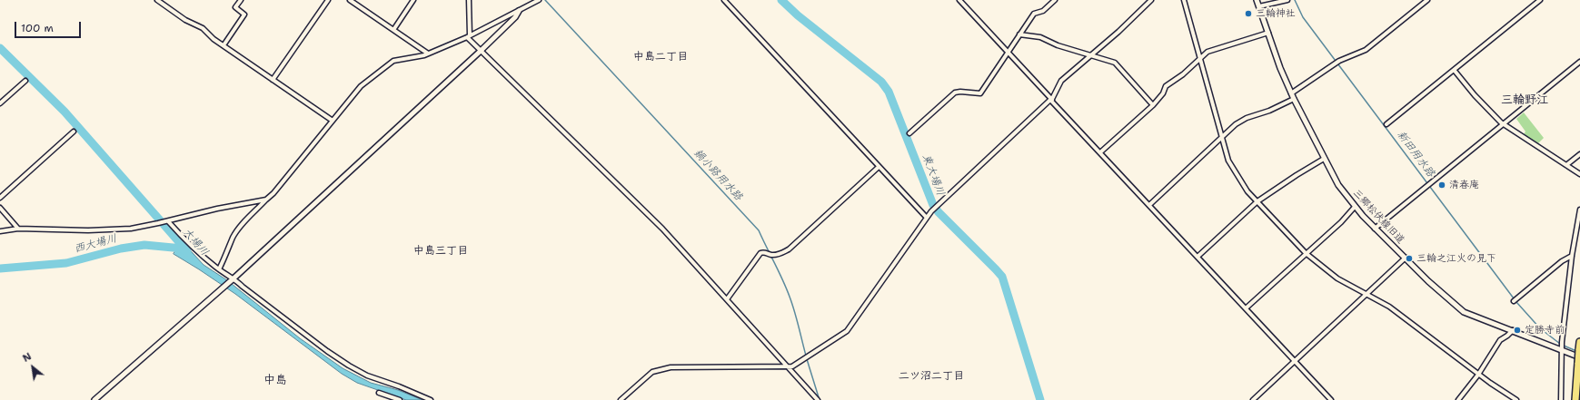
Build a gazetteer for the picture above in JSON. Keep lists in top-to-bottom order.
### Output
{
  "streets": {
    "street": ["三郷松伏線旧道"]
  },
  "districts": [
    "中島二丁目",
    "三輪野江",
    "中島三丁目",
    "二ツ沼二丁目",
    "中島"
  ],
  "water": [
    "新田用水路",
    "鍋小路用水路",
    "東大場川",
    "大場川",
    "西大場川"
  ],
  "places": [
    "三輪神社",
    "清春庵",
    "三輪之江火の見下",
    "定勝寺前"
  ],
  "scale_bar": "100 m",
  "north": "top left"
}
